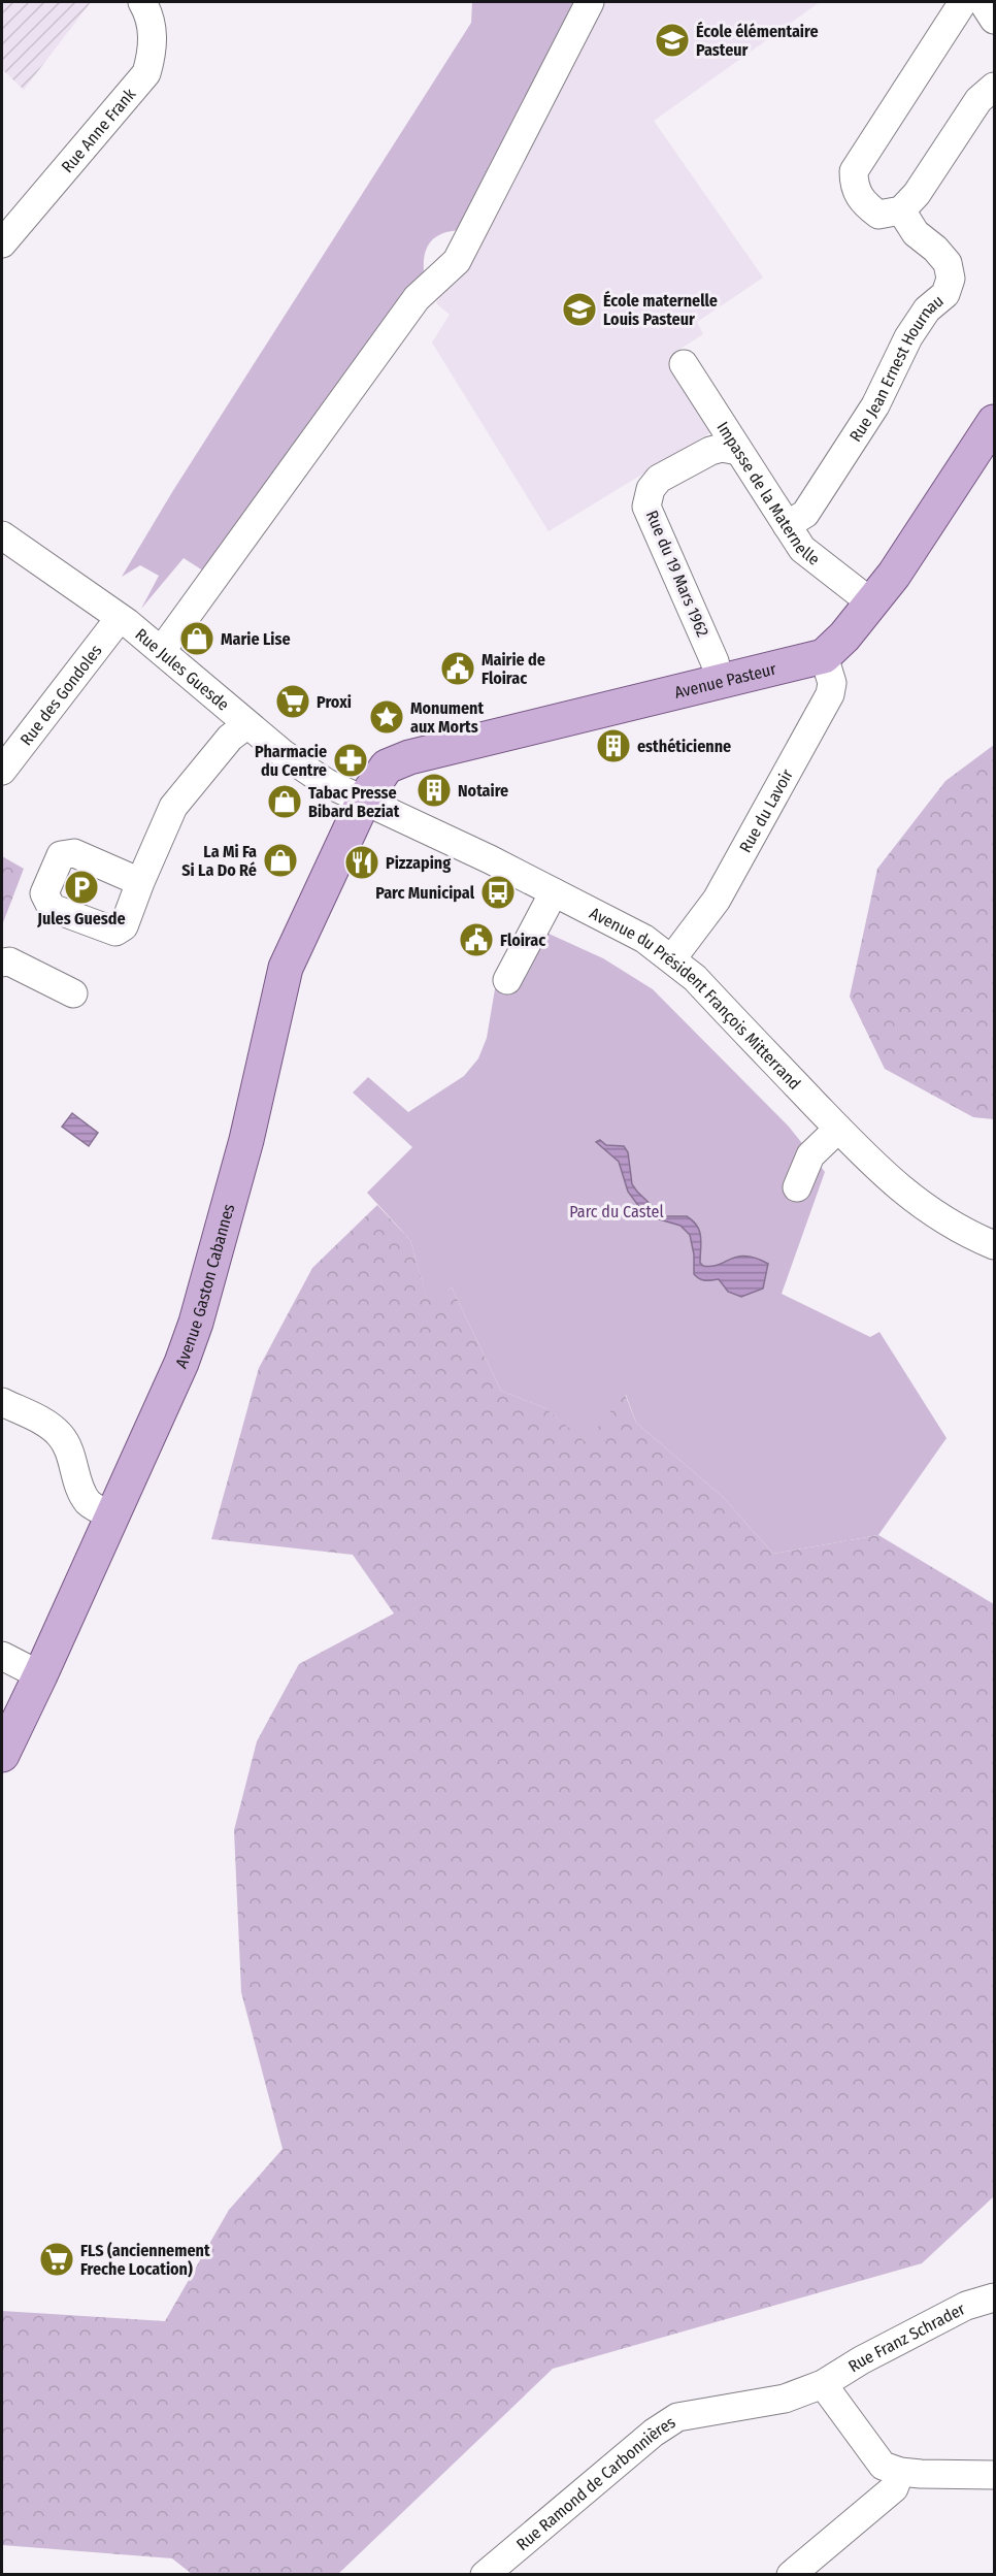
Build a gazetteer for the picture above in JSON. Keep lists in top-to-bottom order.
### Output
{
  "streets": {
    "main road": ["Avenue Pasteur", "Avenue Gaston Cabannes"],
    "street": [
      "Rue Anne Frank",
      "Rue Jean Ernest Hournau",
      "Impasse de la Maternelle",
      "Rue du 19 Mars 1962",
      "Rue Jules Guesde",
      "Rue des Gondoles",
      "Rue du Lavoir",
      "Avenue du Président François Mitterrand",
      "Rue Franz Schrader",
      "Rue Ramond de Carbonnières"
    ]
  },
  "crossings": [
    ["Rue Jean Ernest Hournau", "Impasse de la Maternelle"],
    ["Impasse de la Maternelle", "Rue du 19 Mars 1962"],
    ["Rue du 19 Mars 1962", "Avenue Pasteur"],
    ["Rue Jules Guesde", "Avenue Pasteur"],
    ["Rue Jules Guesde", "Rue des Gondoles"],
    ["Rue Jules Guesde", "Avenue du Président François Mitterrand"],
    ["Rue Jules Guesde", "Avenue Gaston Cabannes"],
    ["Avenue Pasteur", "Rue du Lavoir"],
    ["Avenue Pasteur", "Avenue du Président François Mitterrand"],
    ["Avenue Pasteur", "Avenue Gaston Cabannes"],
    ["Rue du Lavoir", "Avenue du Président François Mitterrand"],
    ["Avenue du Président François Mitterrand", "Avenue Gaston Cabannes"],
    ["Rue Franz Schrader", "Rue Ramond de Carbonnières"]
  ],
  "parks": ["Parc du Castel"],
  "places": {
    "school or university": ["École élémentaire Pasteur", "École maternelle Louis Pasteur"],
    "shop": ["Marie Lise", "Tabac Presse Bibard Beziat", "La Mi Fa Si La Do Ré"],
    "public building": ["Mairie de Floirac", "Floirac"],
    "supermarket": ["Proxi", "FLS (anciennement Freche Location)"],
    "place": ["Monument aux Morts"],
    "building": ["esthéticienne", "Notaire"],
    "pharmacy": ["Pharmacie du Centre"],
    "restaurant": ["Pizzaping"],
    "parking": ["Jules Guesde"],
    "bus stop": ["Parc Municipal"]
  }
}
